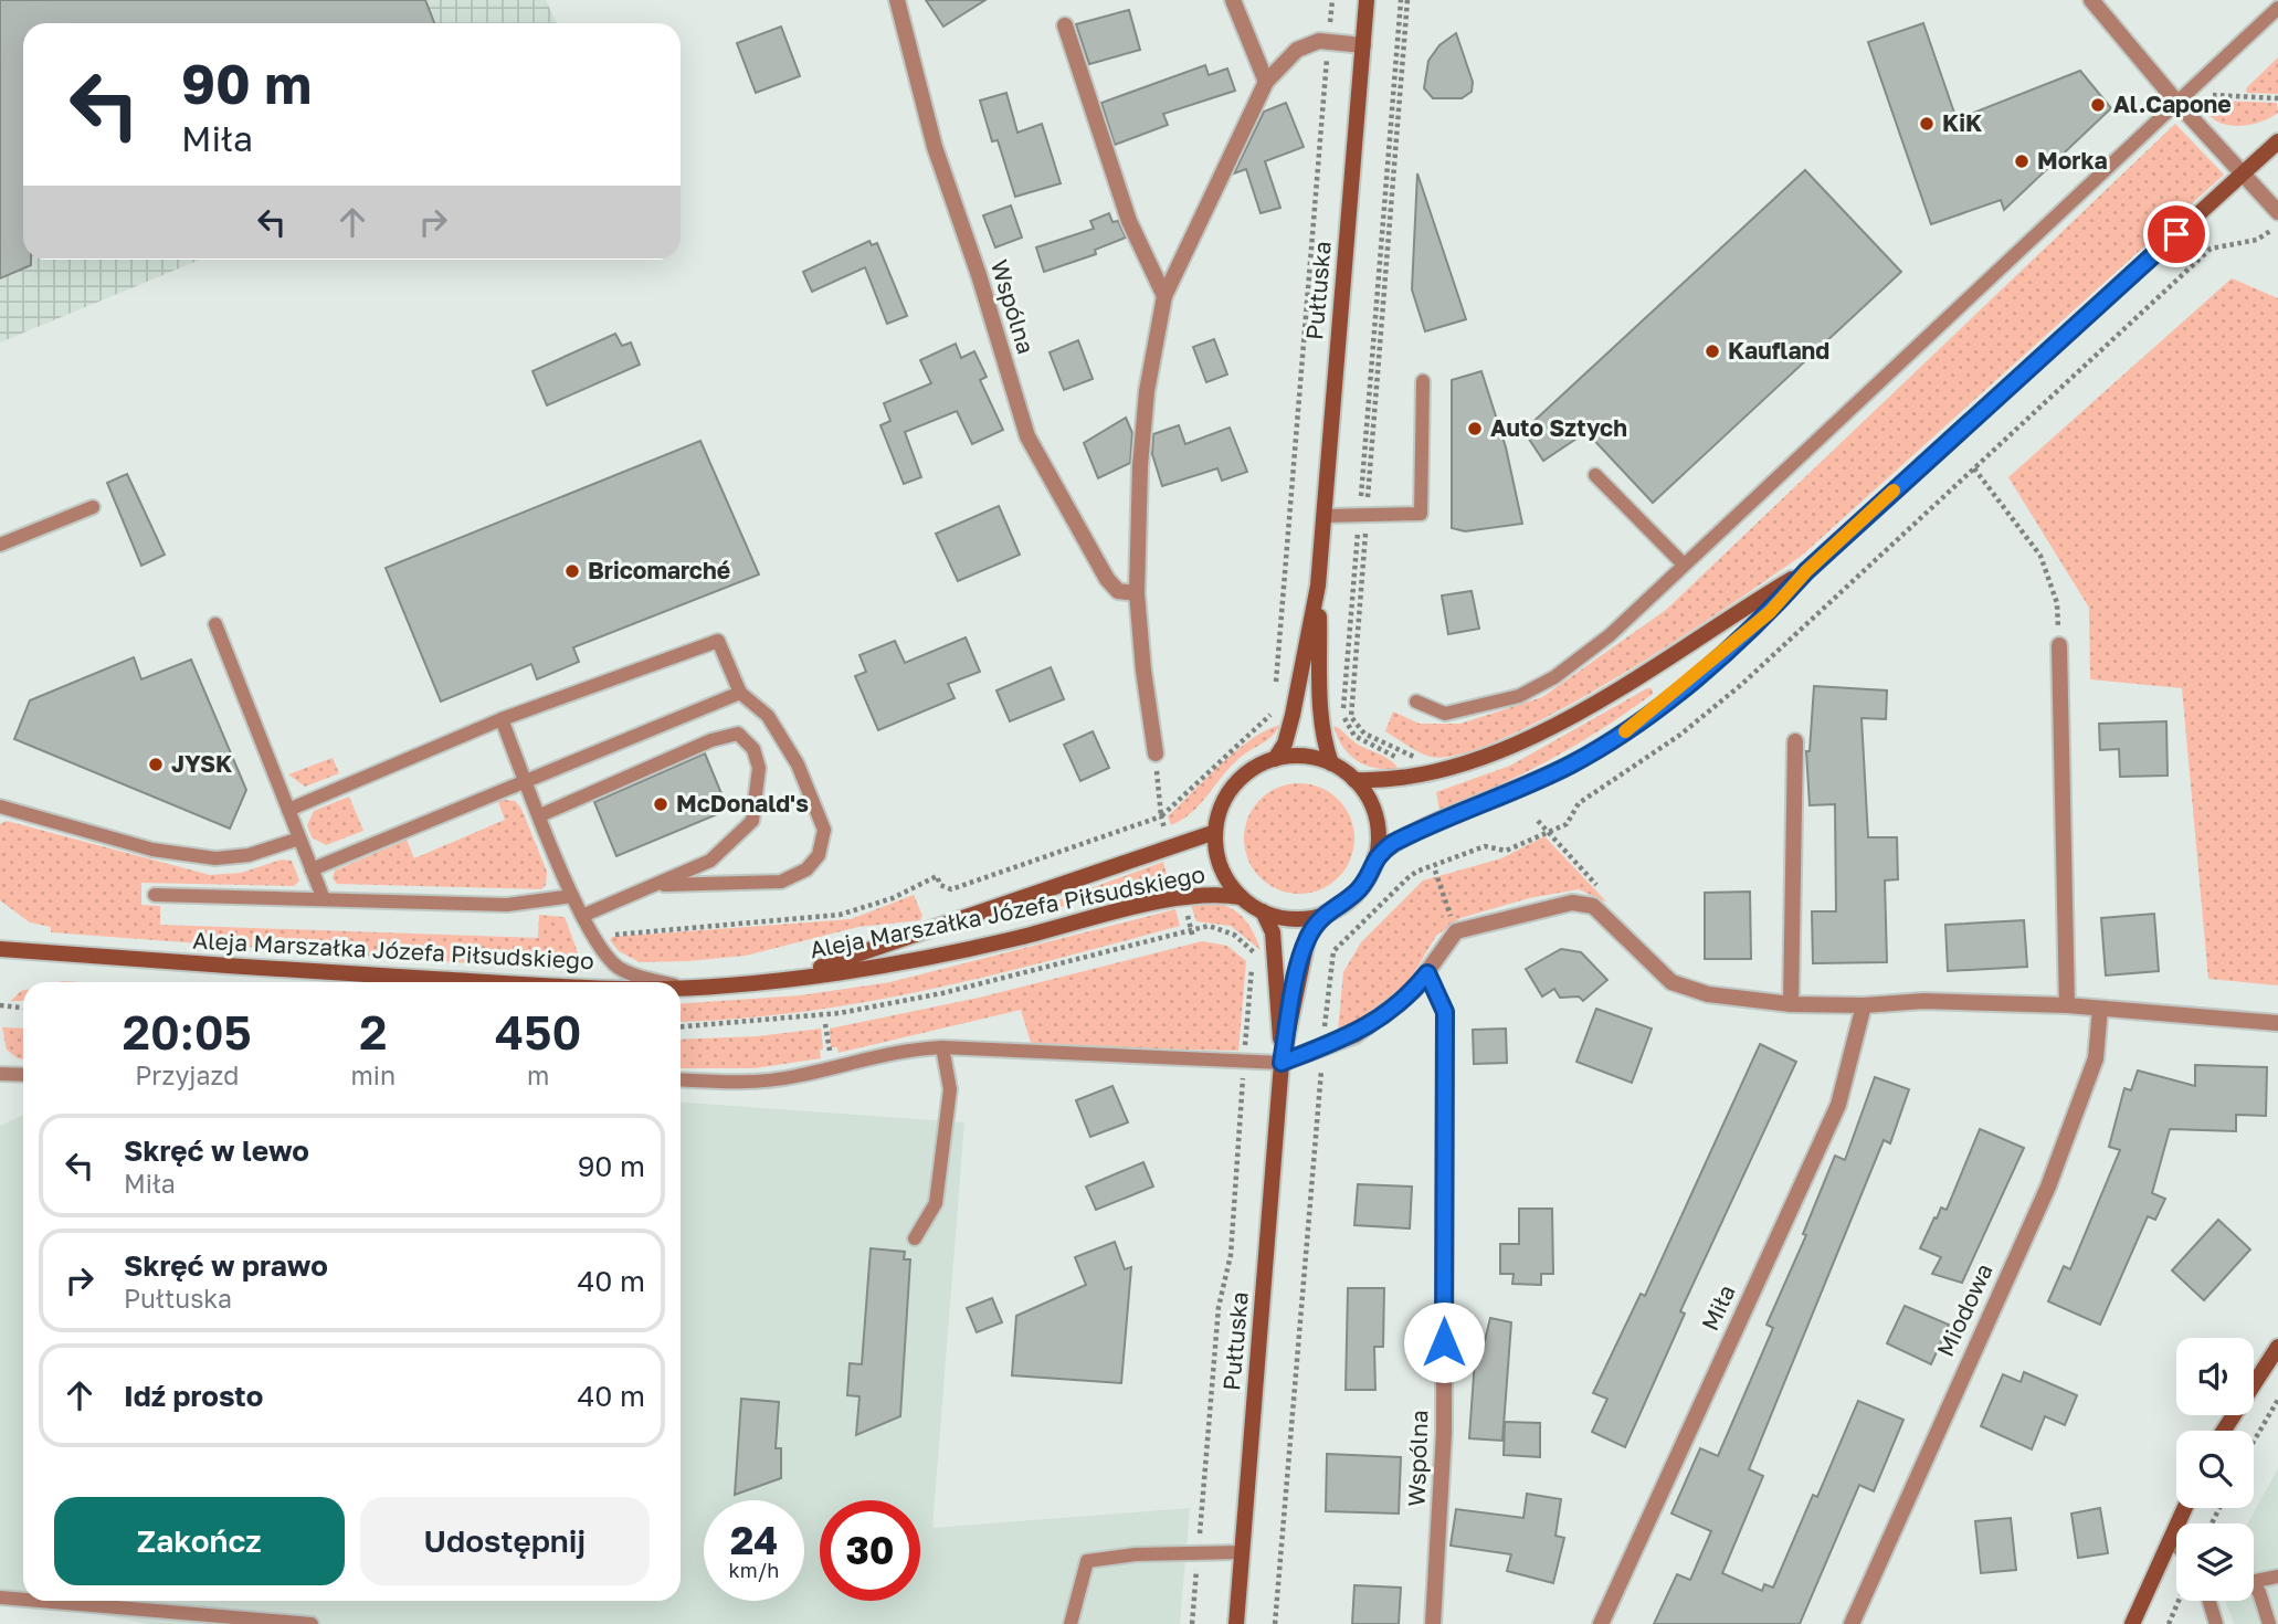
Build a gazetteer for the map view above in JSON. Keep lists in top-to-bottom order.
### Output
{
  "streets": {
    "main road": ["Pułtuska", "Aleja Marszałka Józefa Piłsudskiego"],
    "street": ["Wspólna", "Miła", "Miodowa"]
  },
  "crossings": [
    ["Pułtuska", "Aleja Marszałka Józefa Piłsudskiego"]
  ],
  "places": [
    "Al.Capone",
    "KiK",
    "Morka",
    "Kaufland",
    "Auto Sztych",
    "Bricomarché",
    "JYSK",
    "McDonald's"
  ],
  "page": {
    "turn": ["90 m", "Miła"],
    "eta": [
      "20:05",
      "Przyjazd",
      "2",
      "min",
      "450",
      "m"
    ],
    "list": [
      {
        "name": "Skręć w lewo",
        "note": "Miła",
        "value": "90 m"
      },
      {
        "name": "Skręć w prawo",
        "note": "Pułtuska",
        "value": "40 m"
      },
      {
        "name": "Idź prosto",
        "value": "40 m"
      }
    ],
    "buttons": ["Zakończ", "Udostępnij"],
    "speed": "24 km/h",
    "limit": "30"
  }
}
